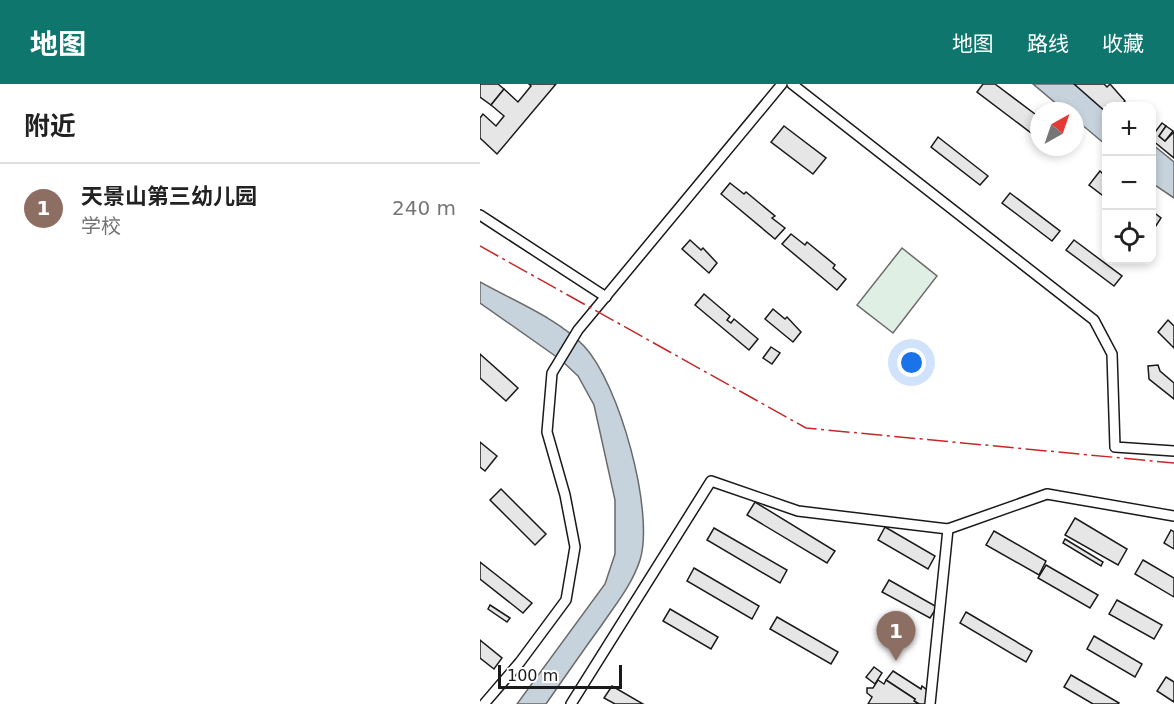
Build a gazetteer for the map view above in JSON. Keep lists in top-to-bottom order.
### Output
{
  "scale_bar": "100 m",
  "north": "top right",
  "page": {
    "header": "地图",
    "nav": ["地图", "路线", "收藏"],
    "heading": "附近",
    "map_buttons": ["+", "−"],
    "list": [
      {
        "mark": "1",
        "name": "天景山第三幼儿园",
        "note": "学校",
        "value": "240 m"
      }
    ],
    "pins": "1",
    "scale": "100 m"
  }
}
